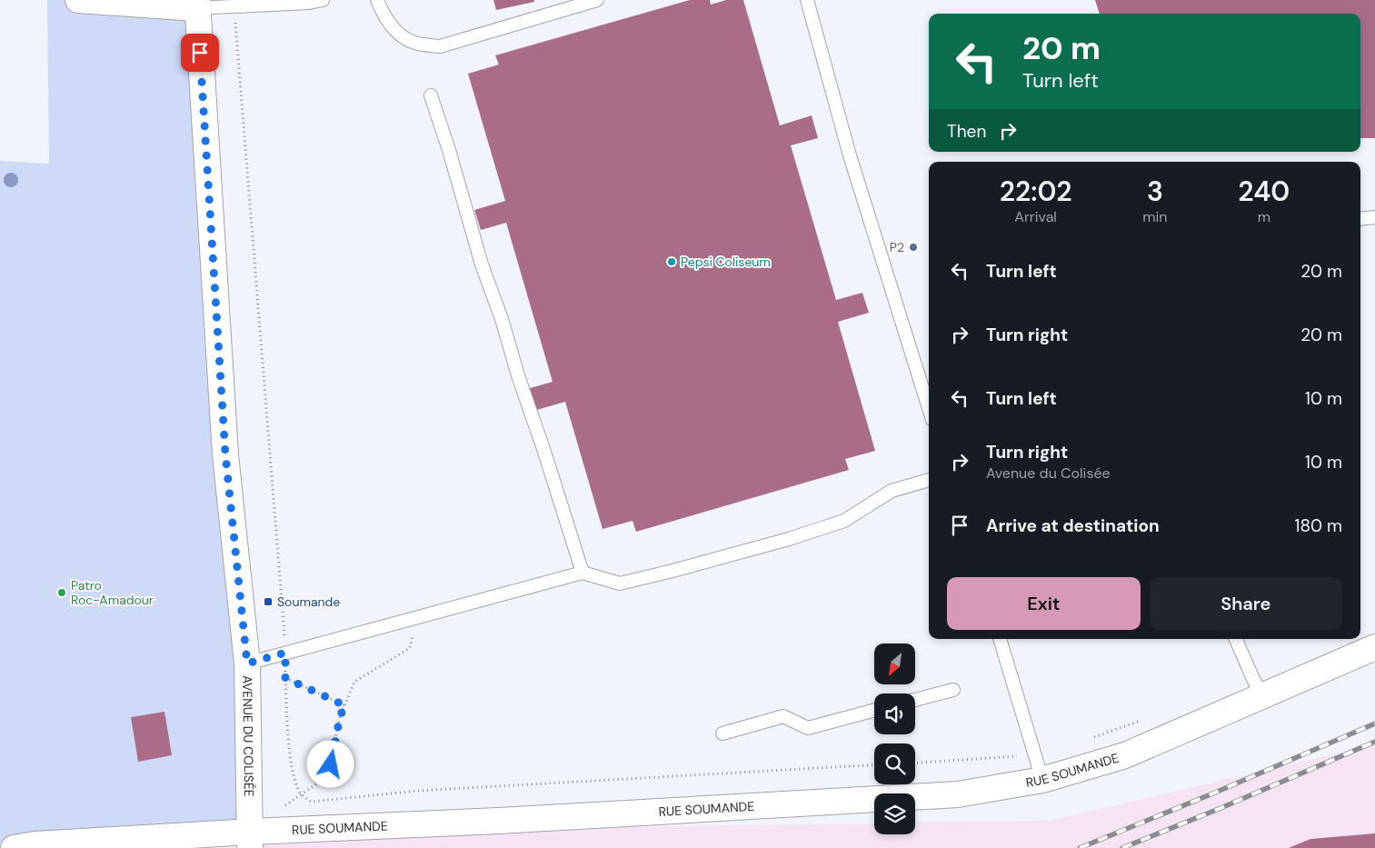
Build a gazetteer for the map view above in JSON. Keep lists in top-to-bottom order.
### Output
{
  "streets": {
    "street": ["AVENUE DU COLISÉE", "RUE SOUMANDE"]
  },
  "crossings": [
    ["AVENUE DU COLISÉE", "RUE SOUMANDE"]
  ],
  "places": {
    "other": ["P2", "Pepsi Coliseum", "Patro Roc-Amadour"],
    "transit": ["Soumande"]
  },
  "north": "bottom left",
  "page": {
    "turn": ["20 m", "Turn left"],
    "then": "Then",
    "eta": [
      "22:02",
      "Arrival",
      "3",
      "min",
      "240",
      "m"
    ],
    "list": [
      {
        "name": "Turn left",
        "value": "20 m"
      },
      {
        "name": "Turn right",
        "value": "20 m"
      },
      {
        "name": "Turn left",
        "value": "10 m"
      },
      {
        "name": "Turn right",
        "note": "Avenue du Colisée",
        "value": "10 m"
      },
      {
        "name": "Arrive at destination",
        "value": "180 m"
      }
    ],
    "buttons": ["Exit", "Share"]
  }
}
